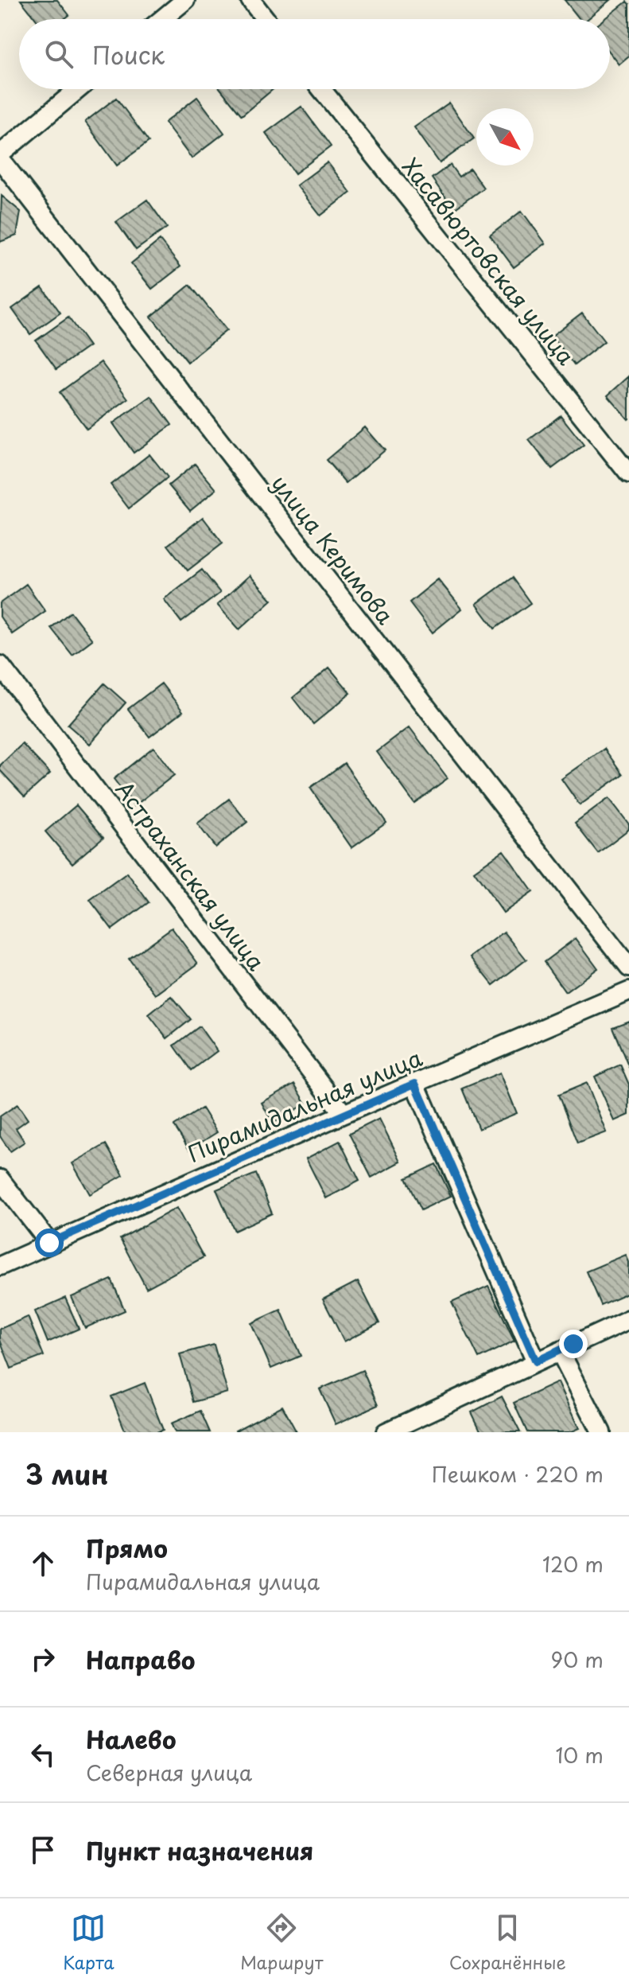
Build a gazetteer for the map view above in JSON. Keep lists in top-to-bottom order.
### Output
{
  "streets": {
    "street": [
      "Хасавюртовская улица",
      "улица Керимова",
      "Астраханская улица",
      "Пирамидальная улица"
    ]
  },
  "crossings": [
    ["Астраханская улица", "Пирамидальная улица"]
  ],
  "north": "bottom right",
  "page": {
    "search": "Поиск",
    "heading": ["3 мин", "Пешком · 220 m"],
    "list": [
      ["Прямо", "Пирамидальная улица", "120 m"],
      ["Направо", "90 m"],
      ["Налево", "Северная улица", "10 m"],
      "Пункт назначения"
    ],
    "nav": ["Карта", "Маршрут", "Сохранённые"]
  }
}
